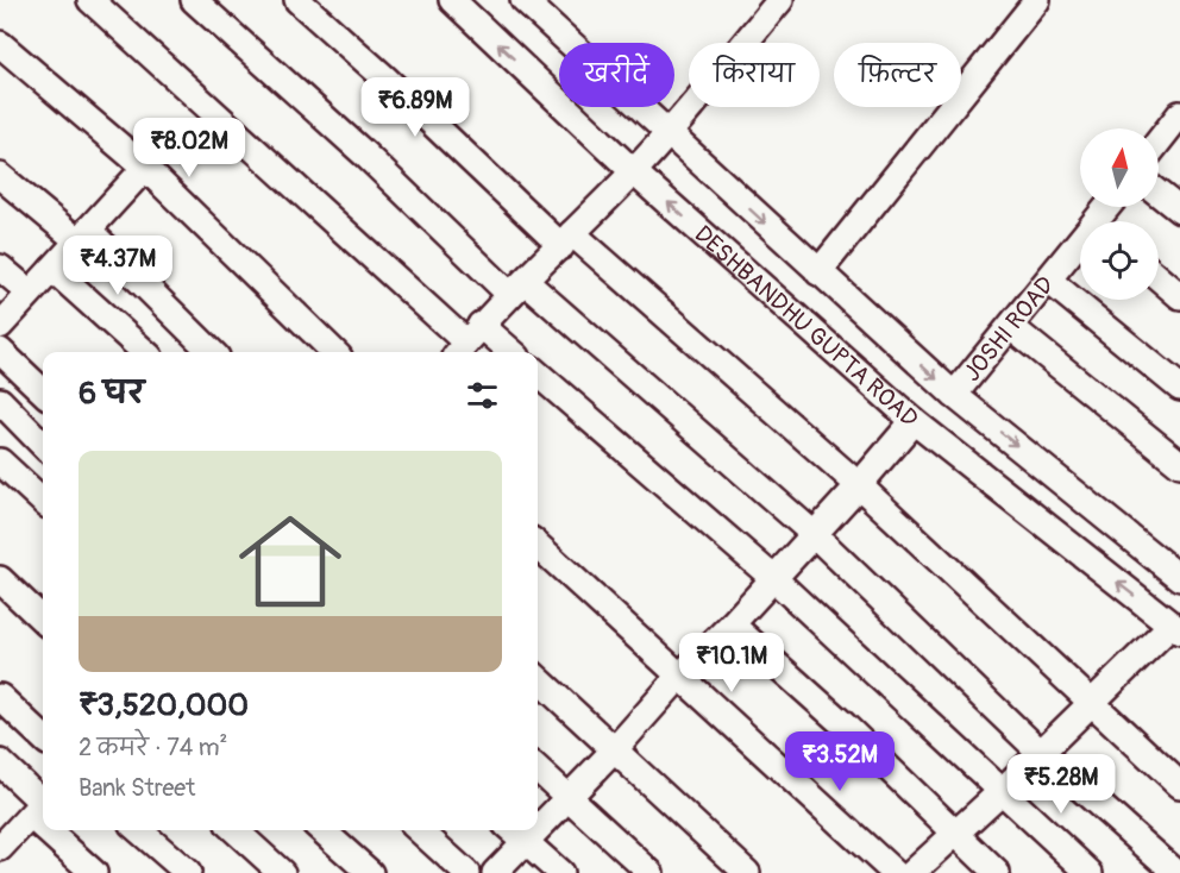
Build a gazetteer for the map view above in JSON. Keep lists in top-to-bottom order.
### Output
{
  "streets": {
    "street": ["DESHBANDHU GUPTA ROAD", "JOSHI ROAD"]
  },
  "crossings": [
    ["DESHBANDHU GUPTA ROAD", "JOSHI ROAD"]
  ],
  "north": "top",
  "page": {
    "chip": ["खरीदें", "किराया", "फ़िल्टर"],
    "price": [
      "₹6.89M",
      "₹8.02M",
      "₹4.37M",
      "₹10.1M",
      "₹3.52M",
      "₹5.28M"
    ],
    "heading": "6 घर",
    "list": [
      {
        "name": "₹3,520,000",
        "note": "2 कमरे · 74 m² · Bank Street"
      }
    ]
  }
}
